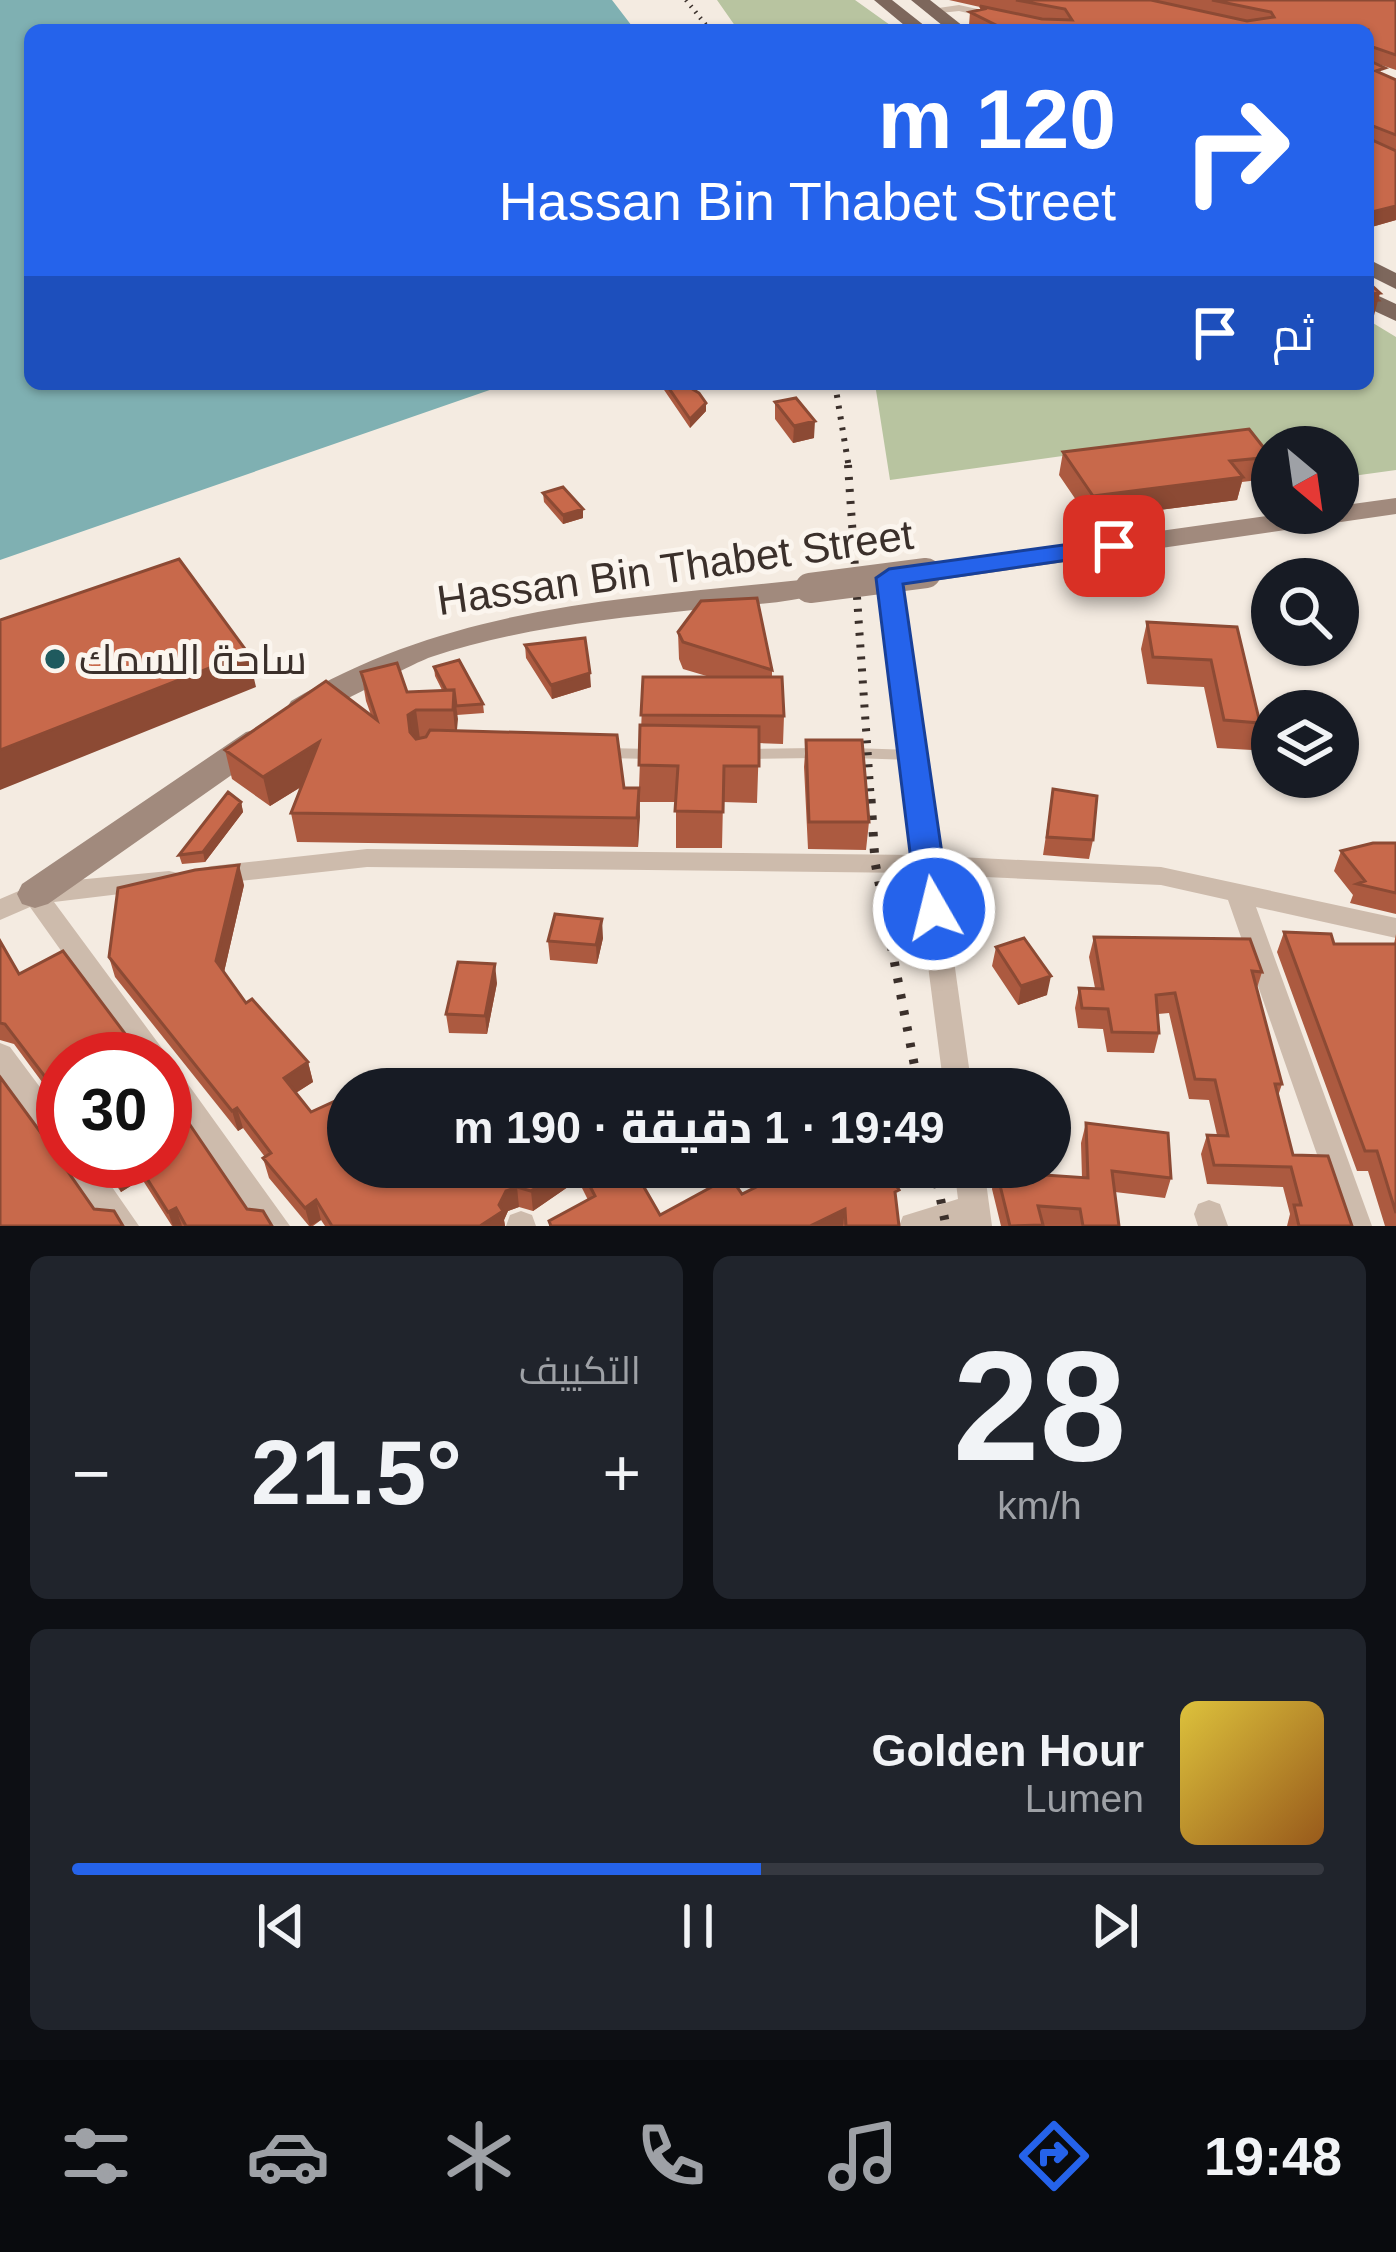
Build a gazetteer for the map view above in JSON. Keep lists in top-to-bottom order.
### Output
{
  "streets": {
    "street": ["Hassan Bin Thabet Street"]
  },
  "places": ["ساحة السمك"],
  "north": "bottom right",
  "page": {
    "turn": ["120 m", "Hassan Bin Thabet Street"],
    "then": "ثم",
    "limit": "30",
    "trip": "19:49 · 1 دقيقة · 190 m",
    "tile": [
      ["28", "km/h"],
      "التكييف"
    ],
    "heat": ["−", "21.5°", "+"],
    "song": ["Golden Hour", "Lumen"],
    "tabs": "19:48"
  }
}
